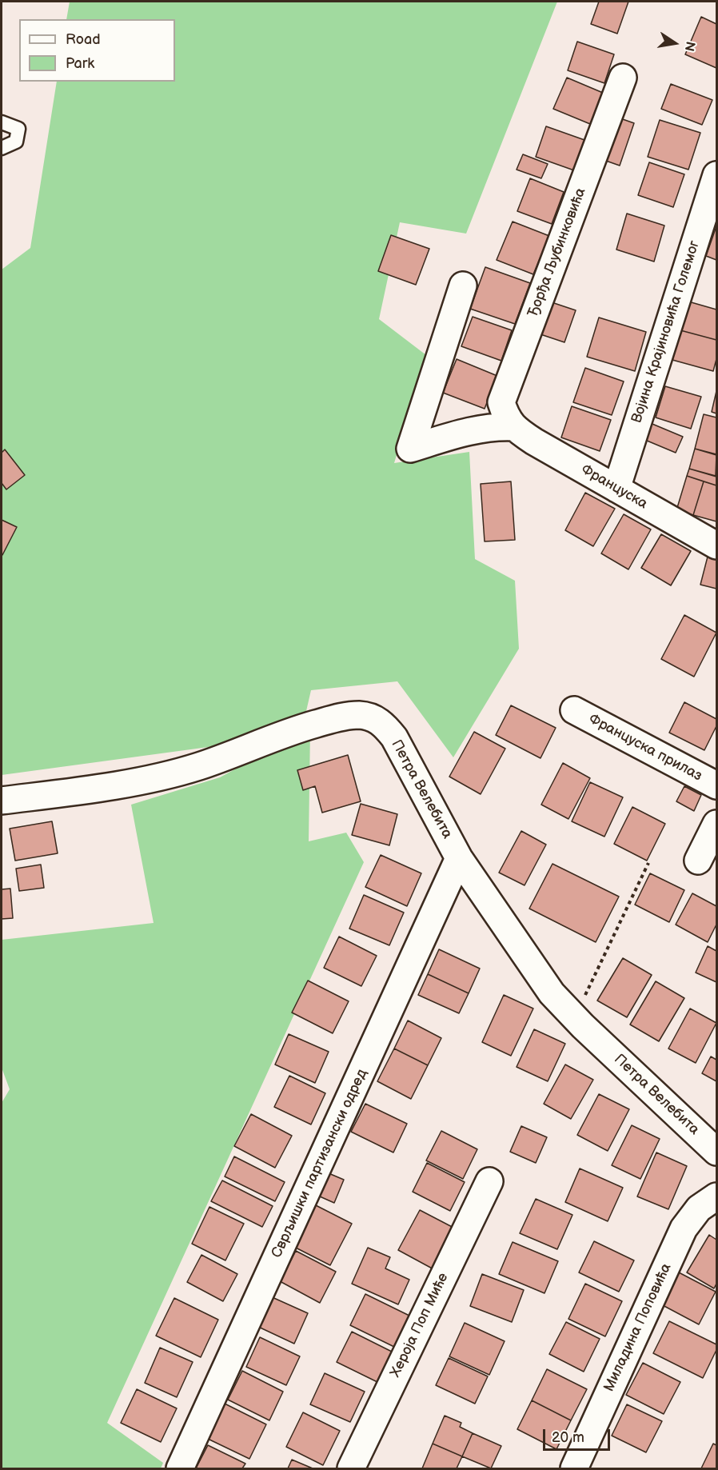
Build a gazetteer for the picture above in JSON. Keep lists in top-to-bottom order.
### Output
{
  "streets": {
    "street": [
      "Ђорђа Љубинковића",
      "Војина Крајиновића Големог",
      "Француска",
      "Француска прилаз",
      "Петра Велебита",
      "Сврљишки партизански одред",
      "Хероја Поп Миће",
      "Миладина Поповића"
    ]
  },
  "crossings": [
    ["Ђорђа Љубинковића", "Француска"],
    ["Војина Крајиновића Големог", "Француска"],
    ["Петра Велебита", "Сврљишки партизански одред"]
  ],
  "legend": ["Road", "Park"],
  "scale_bar": "20 m",
  "north": "right"
}
